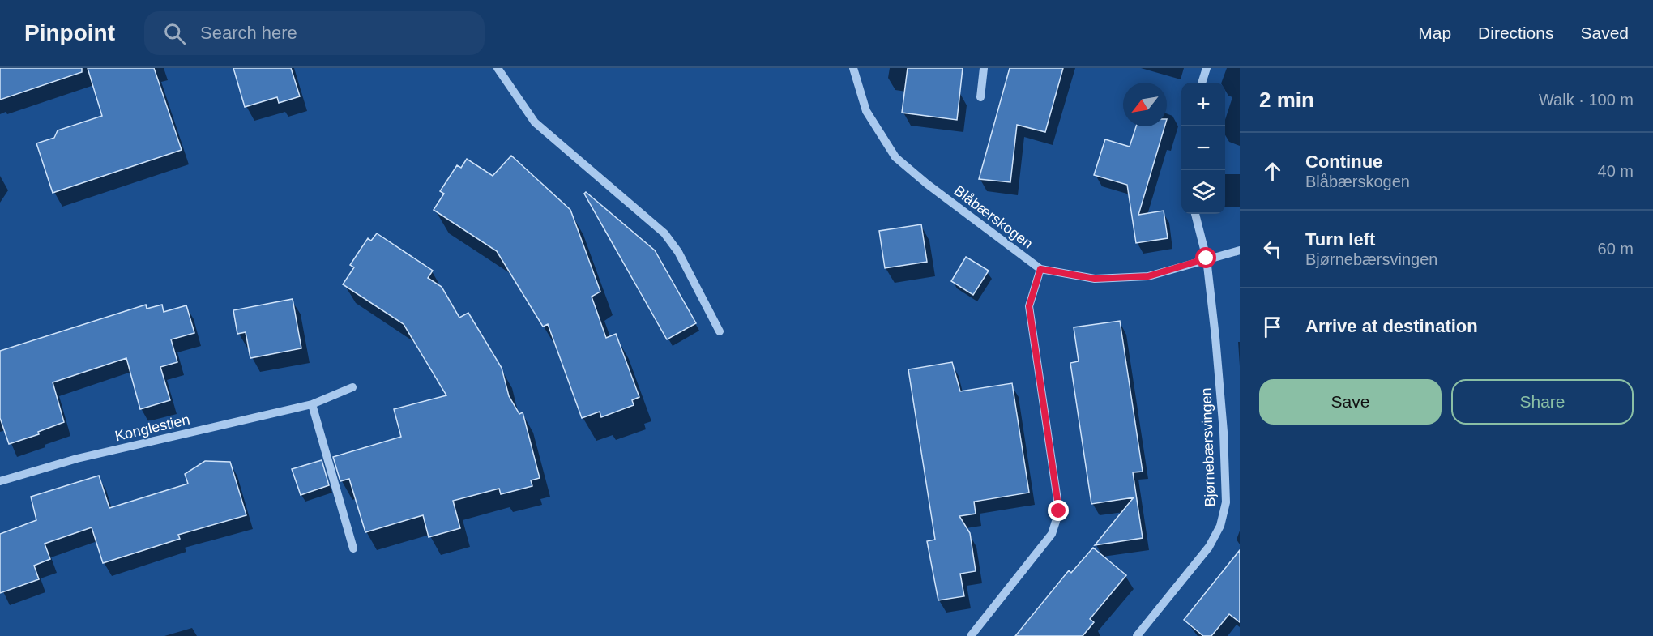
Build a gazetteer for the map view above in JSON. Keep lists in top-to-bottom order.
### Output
{
  "streets": {
    "street": ["Blåbærskogen", "Konglestien", "Bjørnebærsvingen"]
  },
  "crossings": [
    ["Blåbærskogen", "Bjørnebærsvingen"]
  ],
  "north": "bottom left",
  "page": {
    "header": "Pinpoint",
    "search": "Search here",
    "nav": ["Map", "Directions", "Saved"],
    "heading": ["2 min", "Walk · 100 m"],
    "map_buttons": ["+", "−"],
    "list": [
      ["Continue", "Blåbærskogen", "40 m"],
      ["Turn left", "Bjørnebærsvingen", "60 m"],
      "Arrive at destination"
    ],
    "buttons": ["Save", "Share"]
  }
}
